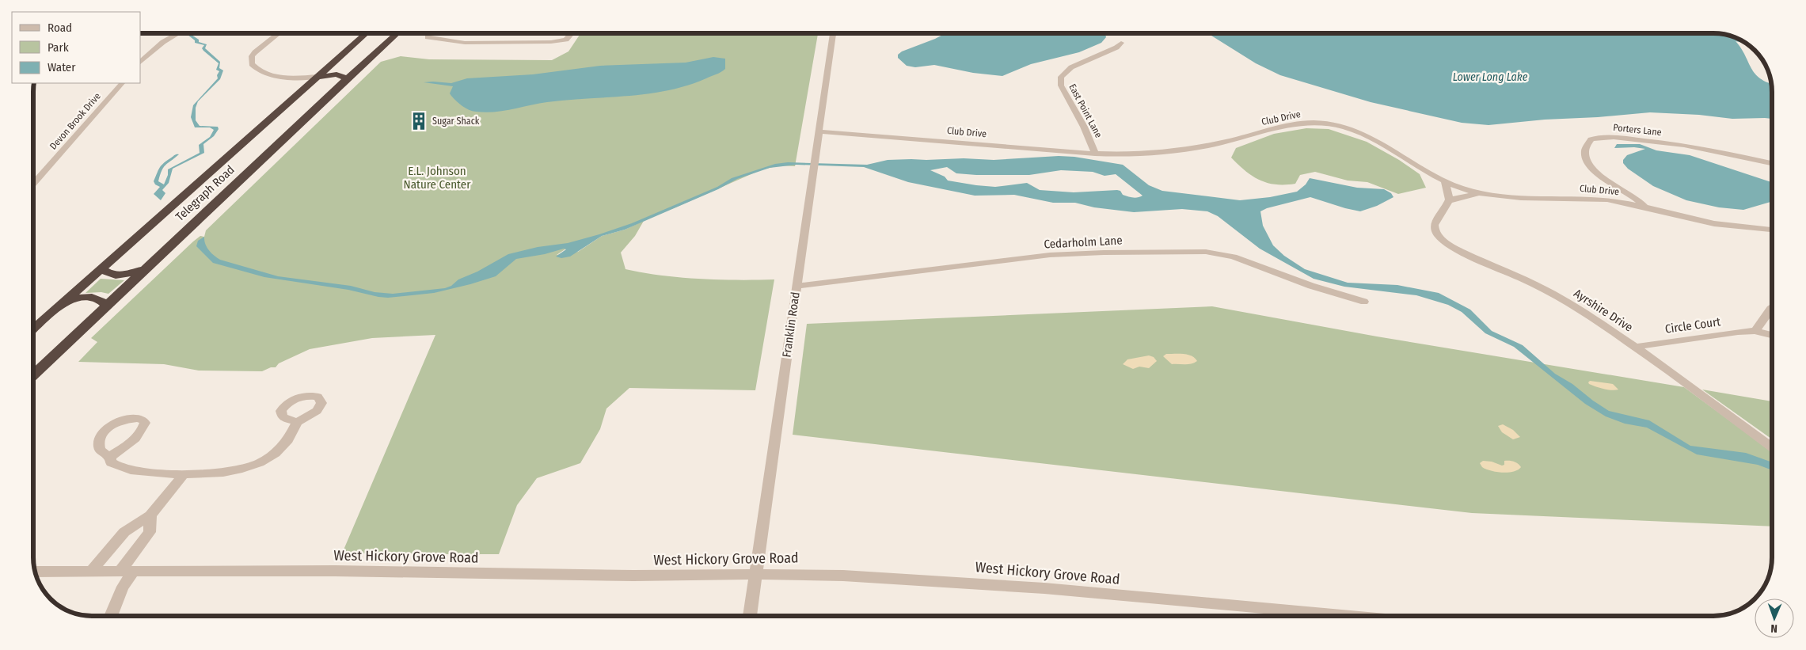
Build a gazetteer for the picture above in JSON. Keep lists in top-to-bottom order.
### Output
{
  "streets": {
    "highway": ["Telegraph Road"],
    "street": [
      "East Point Lane",
      "Club Drive",
      "Devon Brook Drive",
      "Porters Lane",
      "Cedarholm Lane",
      "Ayrshire Drive",
      "Franklin Road",
      "Circle Court",
      "West Hickory Grove Road"
    ]
  },
  "crossings": [
    ["East Point Lane", "Club Drive"],
    ["Club Drive", "Porters Lane"],
    ["Club Drive", "Franklin Road"],
    ["Cedarholm Lane", "Franklin Road"],
    ["Ayrshire Drive", "Circle Court"],
    ["Franklin Road", "West Hickory Grove Road"]
  ],
  "water": ["Lower Long Lake"],
  "parks": ["E.L. Johnson Nature Center"],
  "places": {
    "building": ["Sugar Shack"]
  },
  "legend": ["Road", "Park", "Water"],
  "north": "bottom"
}
